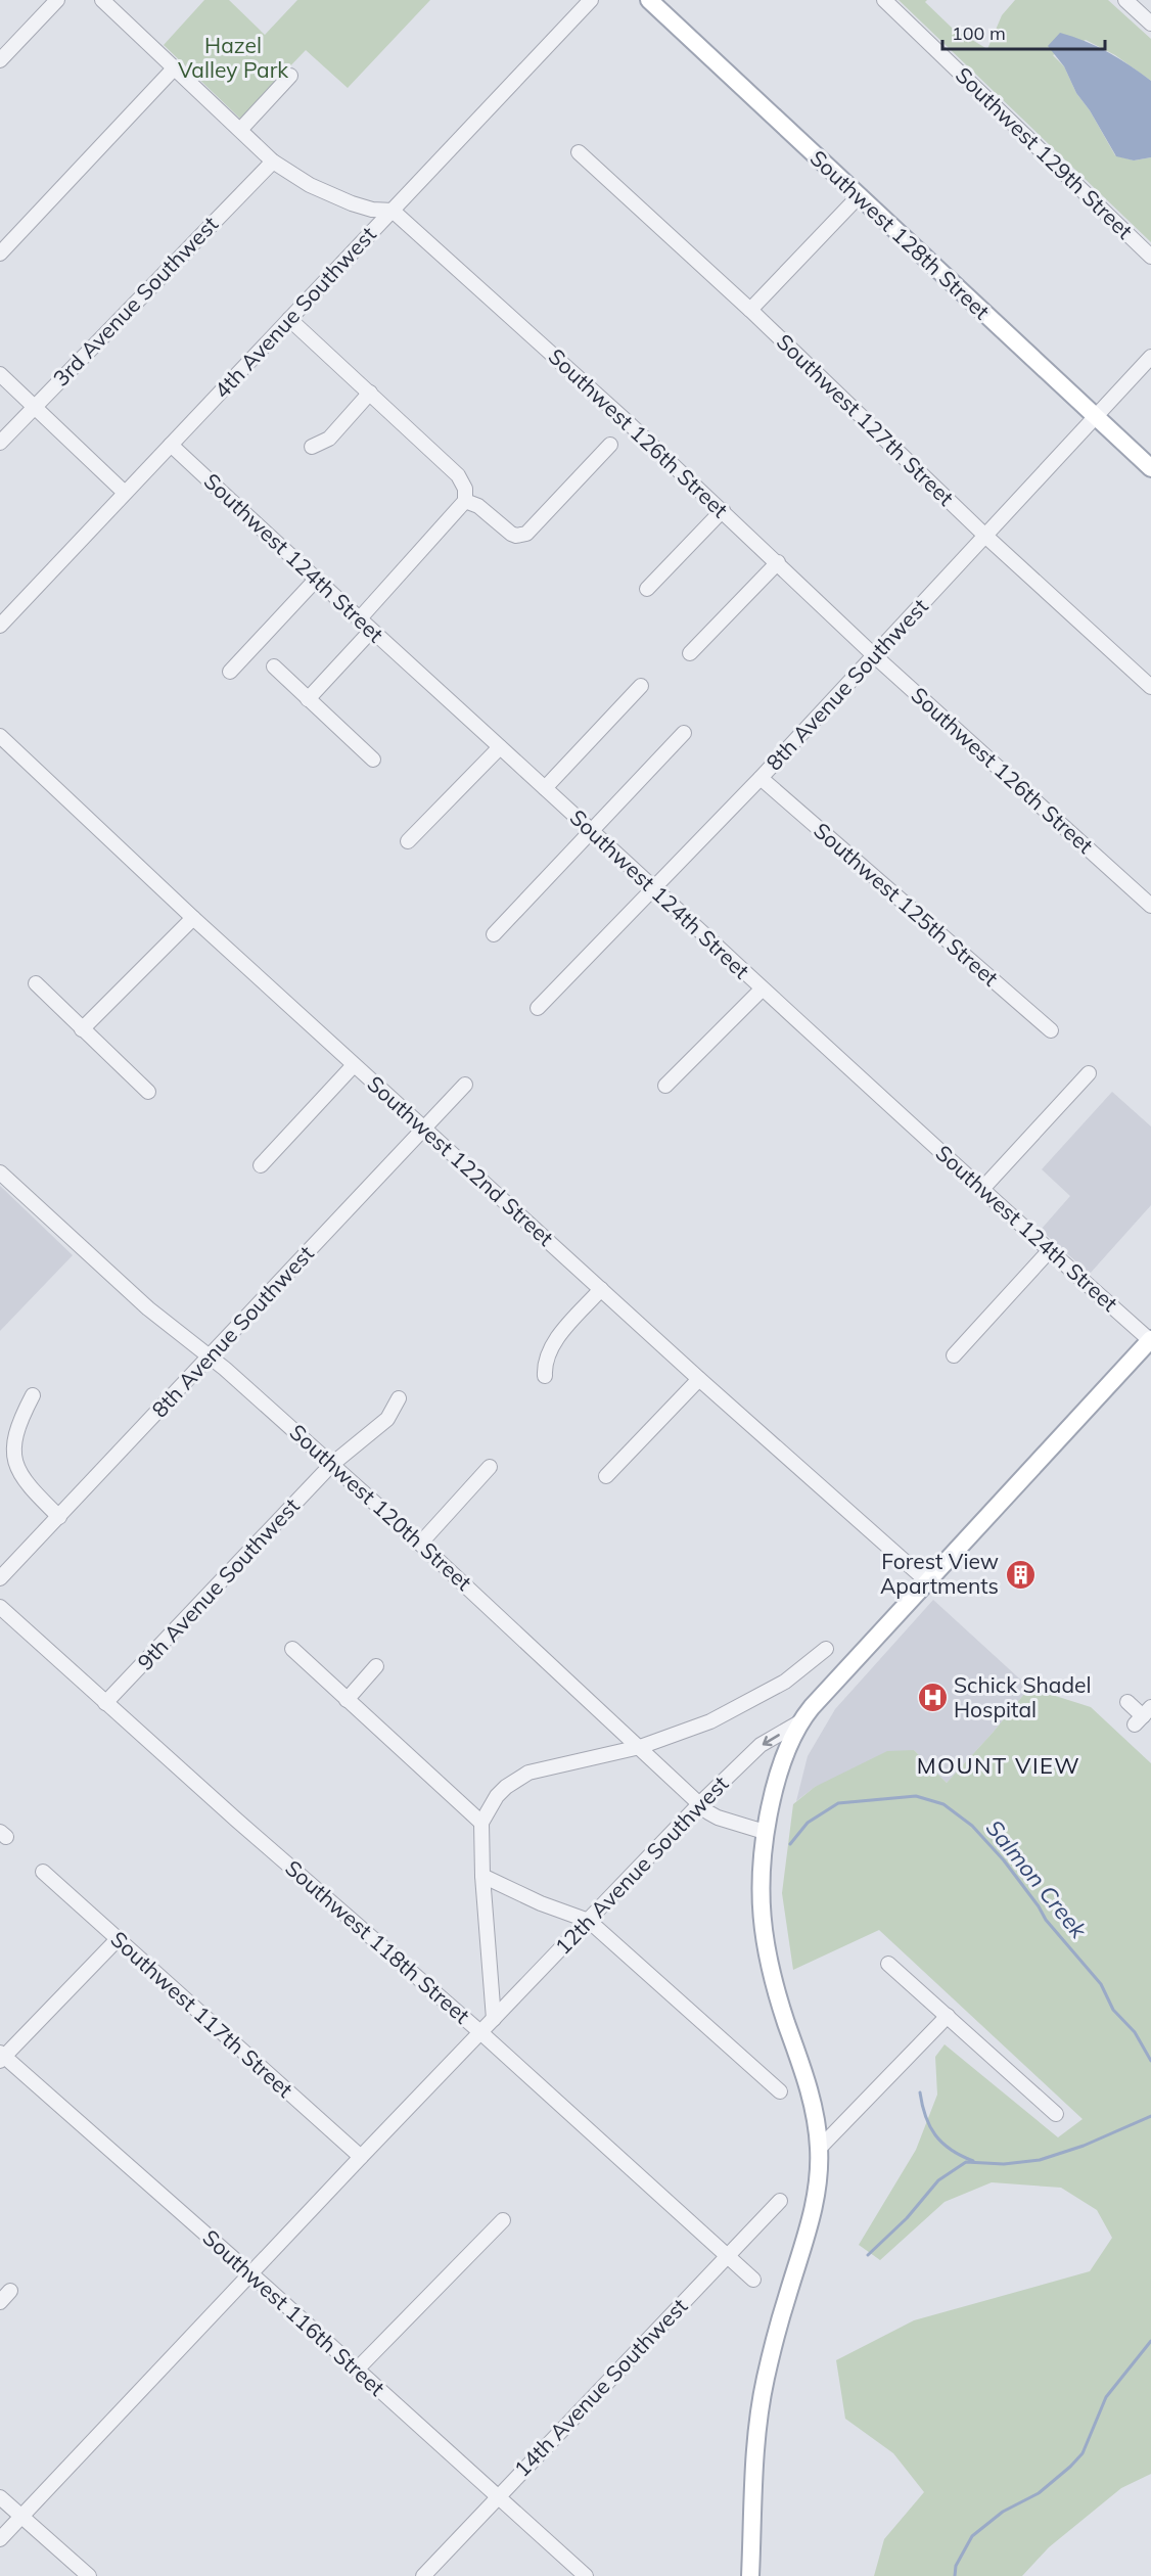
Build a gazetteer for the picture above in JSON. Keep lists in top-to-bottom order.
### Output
{
  "streets": {
    "main road": ["Southwest 128th Street"],
    "street": [
      "Southwest 129th Street",
      "3rd Avenue Southwest",
      "4th Avenue Southwest",
      "Southwest 127th Street",
      "Southwest 126th Street",
      "Southwest 124th Street",
      "8th Avenue Southwest",
      "Southwest 125th Street",
      "Southwest 122nd Street",
      "Southwest 120th Street",
      "9th Avenue Southwest",
      "12th Avenue Southwest",
      "Southwest 118th Street",
      "Southwest 117th Street",
      "Southwest 116th Street",
      "14th Avenue Southwest"
    ]
  },
  "crossings": [
    ["Southwest 128th Street", "8th Avenue Southwest"],
    ["4th Avenue Southwest", "Southwest 126th Street"],
    ["4th Avenue Southwest", "Southwest 124th Street"],
    ["Southwest 127th Street", "8th Avenue Southwest"],
    ["Southwest 126th Street", "8th Avenue Southwest"],
    ["Southwest 124th Street", "8th Avenue Southwest"],
    ["8th Avenue Southwest", "Southwest 125th Street"],
    ["8th Avenue Southwest", "Southwest 122nd Street"],
    ["8th Avenue Southwest", "Southwest 120th Street"],
    ["Southwest 120th Street", "9th Avenue Southwest"],
    ["Southwest 120th Street", "12th Avenue Southwest"],
    ["9th Avenue Southwest", "Southwest 118th Street"],
    ["12th Avenue Southwest", "Southwest 118th Street"],
    ["12th Avenue Southwest", "Southwest 117th Street"],
    ["12th Avenue Southwest", "Southwest 116th Street"],
    ["Southwest 118th Street", "14th Avenue Southwest"],
    ["Southwest 116th Street", "14th Avenue Southwest"]
  ],
  "districts": ["MOUNT VIEW"],
  "water": ["Salmon Creek"],
  "parks": ["Hazel Valley Park"],
  "places": {
    "building": ["Forest View Apartments"],
    "hospital": ["Schick Shadel Hospital"]
  },
  "scale_bar": "100 m"
}
